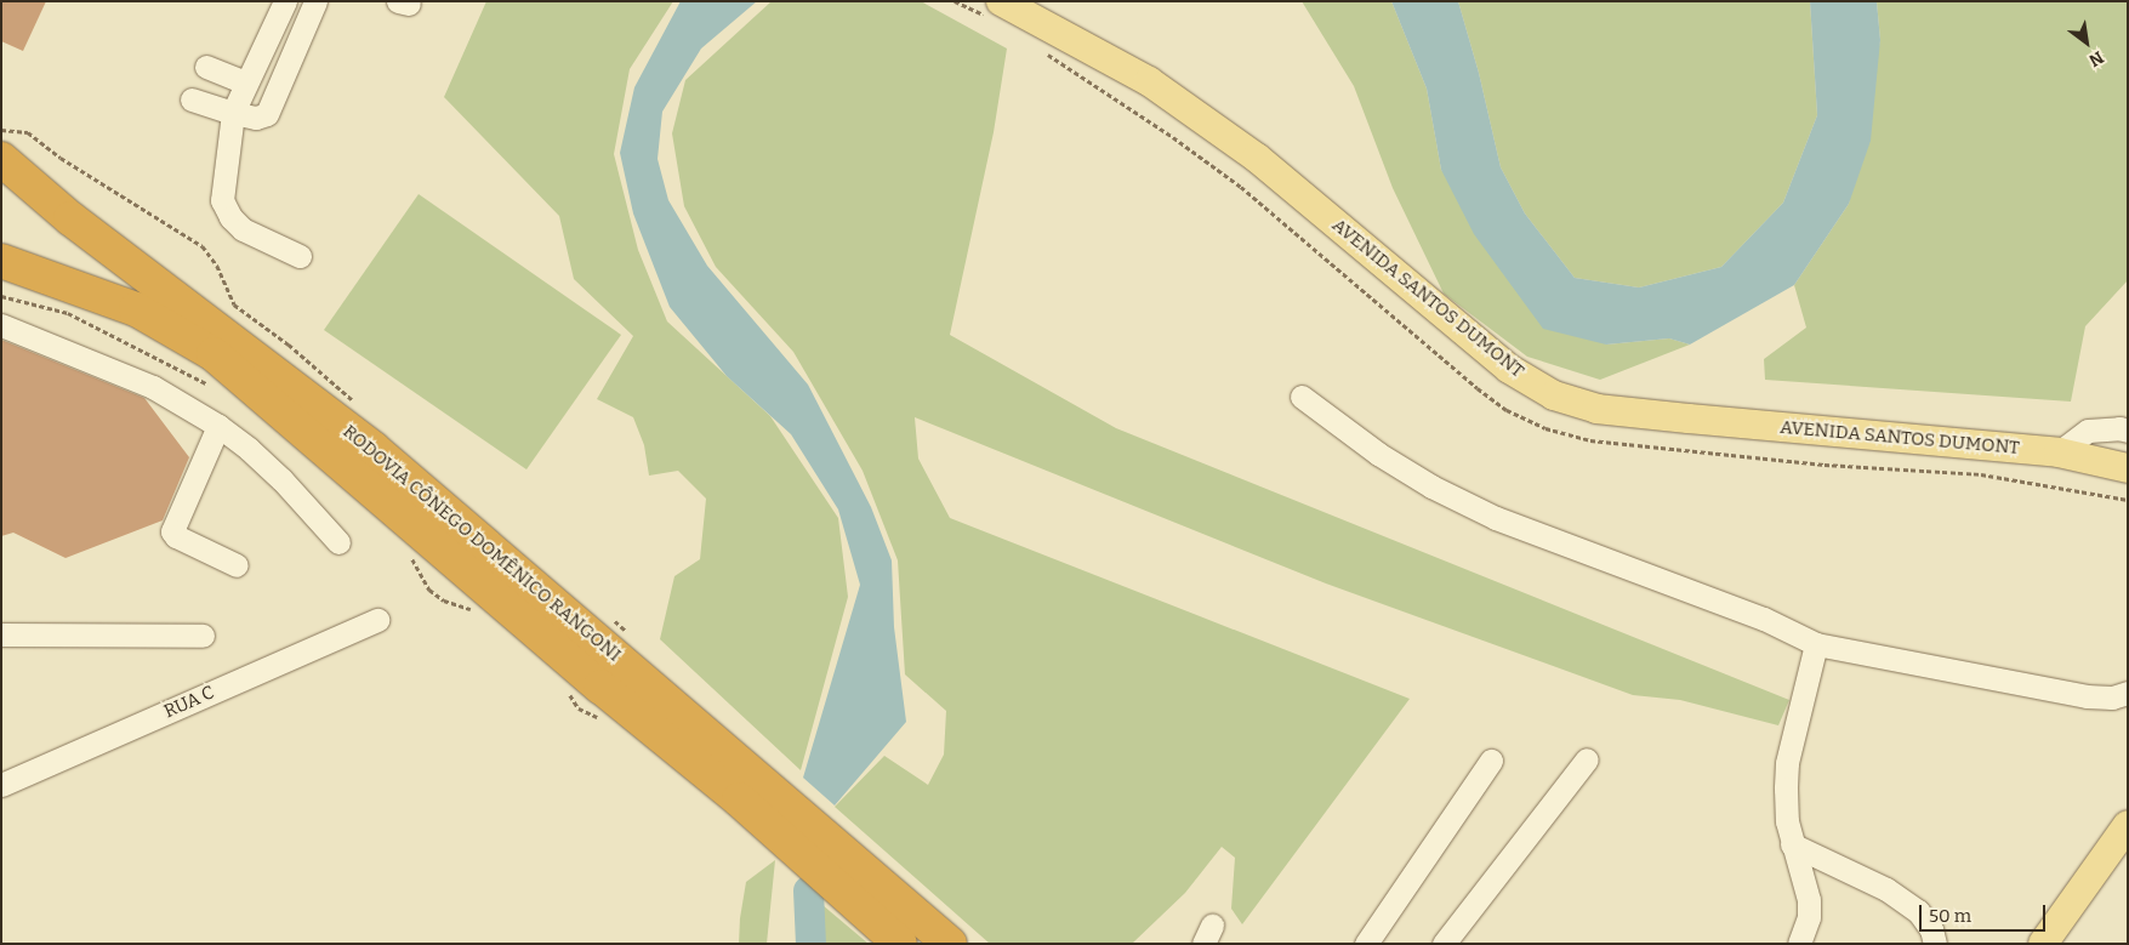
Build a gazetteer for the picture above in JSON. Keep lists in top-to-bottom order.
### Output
{
  "streets": {
    "highway": ["RODOVIA CÔNEGO DOMÊNICO RANGONI"],
    "main road": ["AVENIDA SANTOS DUMONT"],
    "street": ["RUA C"]
  },
  "scale_bar": "50 m",
  "north": "bottom right"
}
